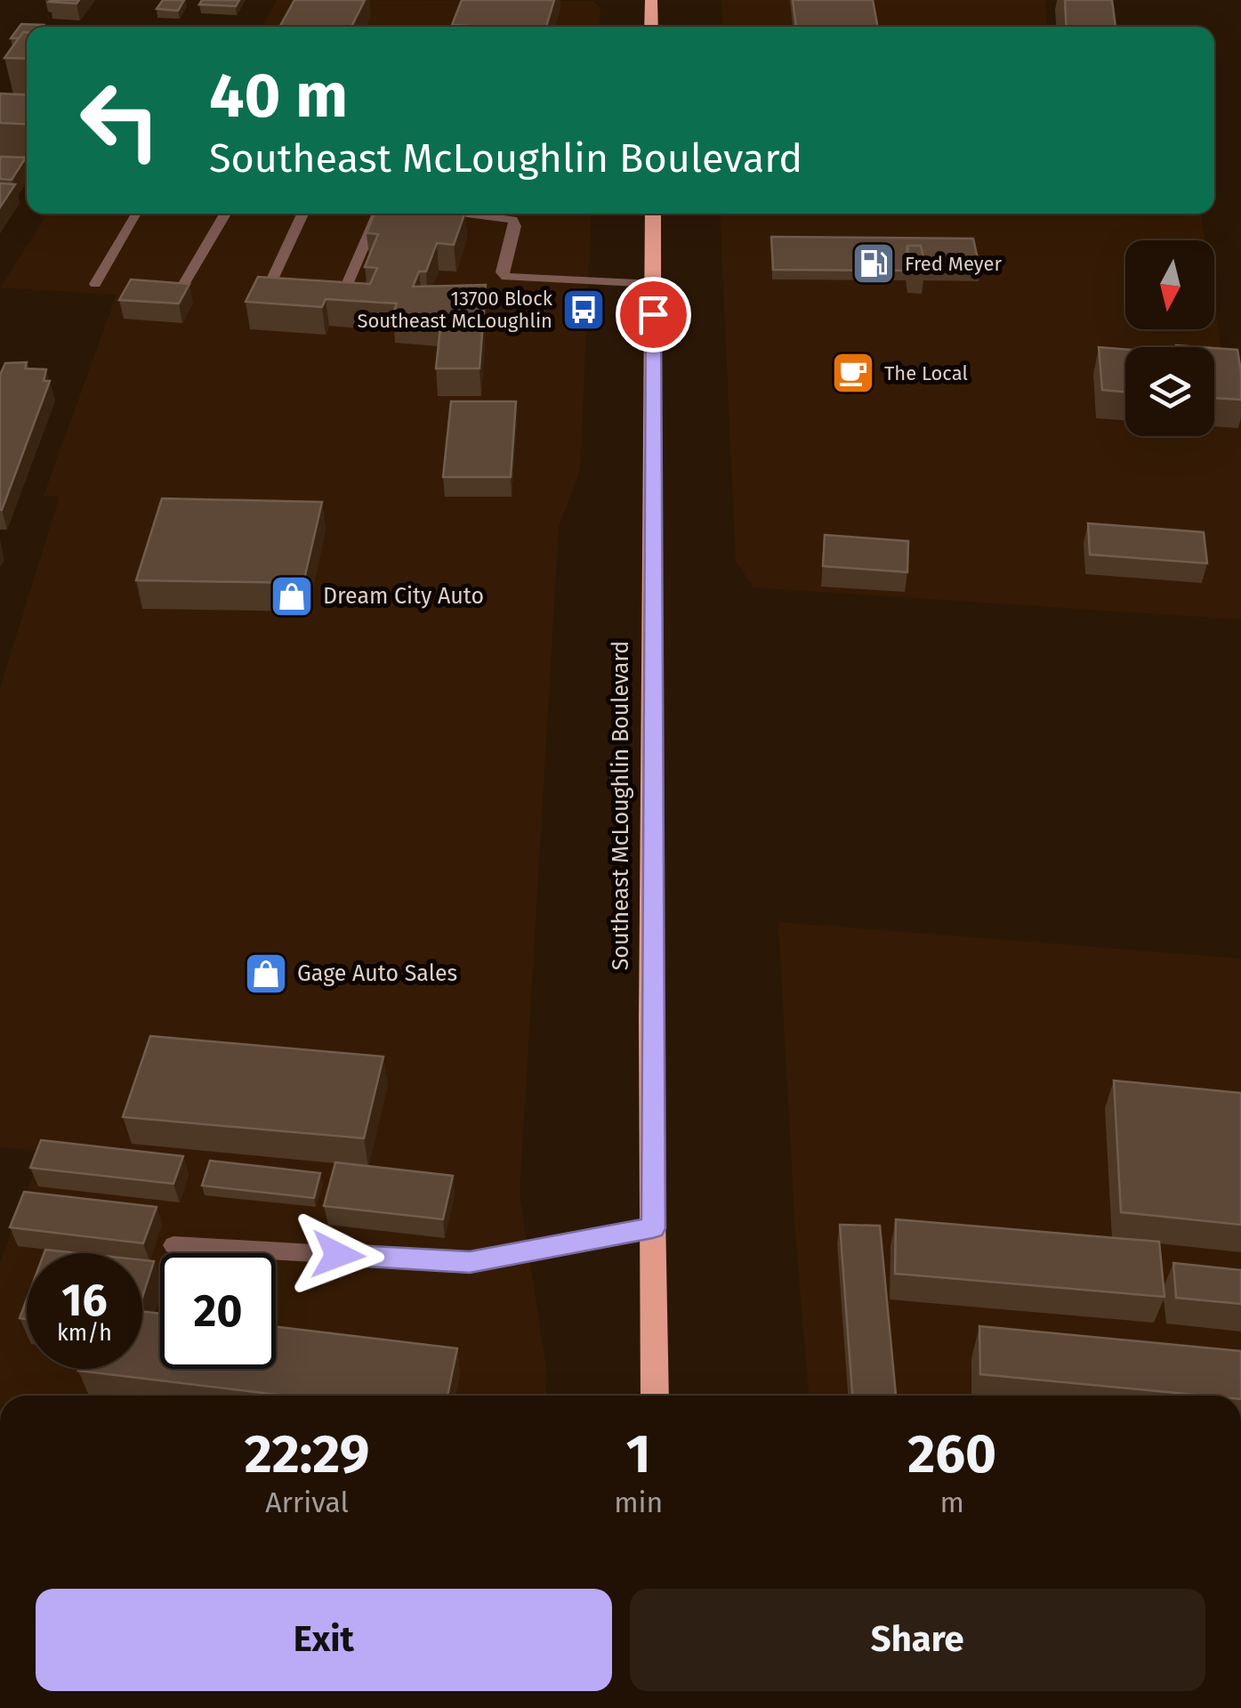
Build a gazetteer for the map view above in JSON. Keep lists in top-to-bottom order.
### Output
{
  "streets": {
    "main road": ["Southeast McLoughlin Boulevard"]
  },
  "places": {
    "fuel station": ["Fred Meyer"],
    "bus stop": ["13700 Block Southeast McLoughlin"],
    "cafe": ["The Local"],
    "shop": ["Dream City Auto", "Gage Auto Sales"]
  },
  "north": "bottom",
  "page": {
    "turn": ["40 m", "Southeast McLoughlin Boulevard"],
    "speed": "16 km/h",
    "limit": "20",
    "eta": [
      "22:29",
      "Arrival",
      "1",
      "min",
      "260",
      "m"
    ],
    "buttons": ["Exit", "Share"]
  }
}
